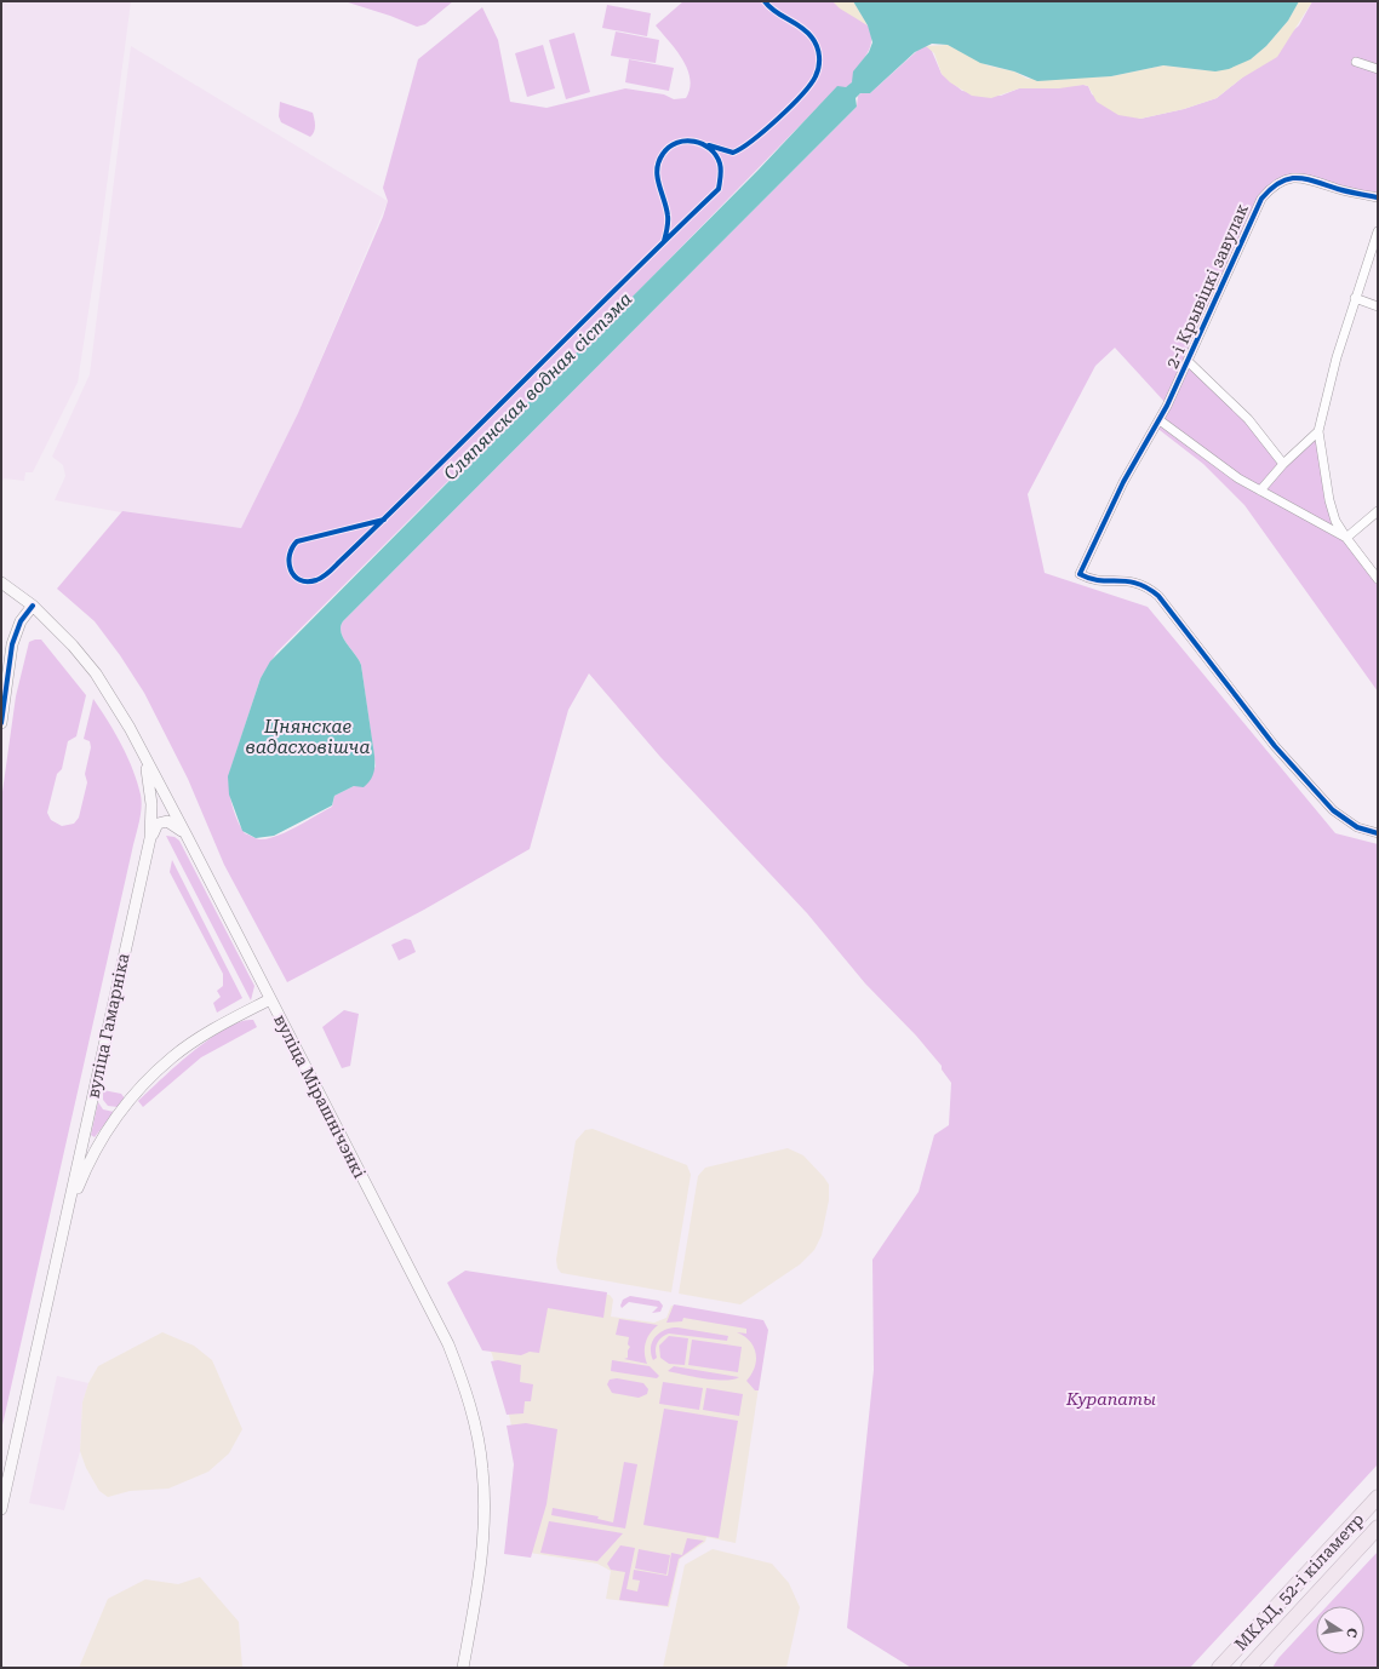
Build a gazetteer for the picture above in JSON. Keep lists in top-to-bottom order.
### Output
{
  "streets": {
    "highway": ["МКАД, 52-і кіламетр"],
    "main road": ["вуліца Гамарніка", "вуліца Мірашнічэнкі"],
    "street": ["2-і Крывіцкі завулак"]
  },
  "crossings": [
    ["вуліца Гамарніка", "вуліца Мірашнічэнкі"]
  ],
  "water": ["Сляпянская водная сістэма", "Цнянскае вадасховішча"],
  "parks": ["Курапаты"],
  "north": "right"
}
